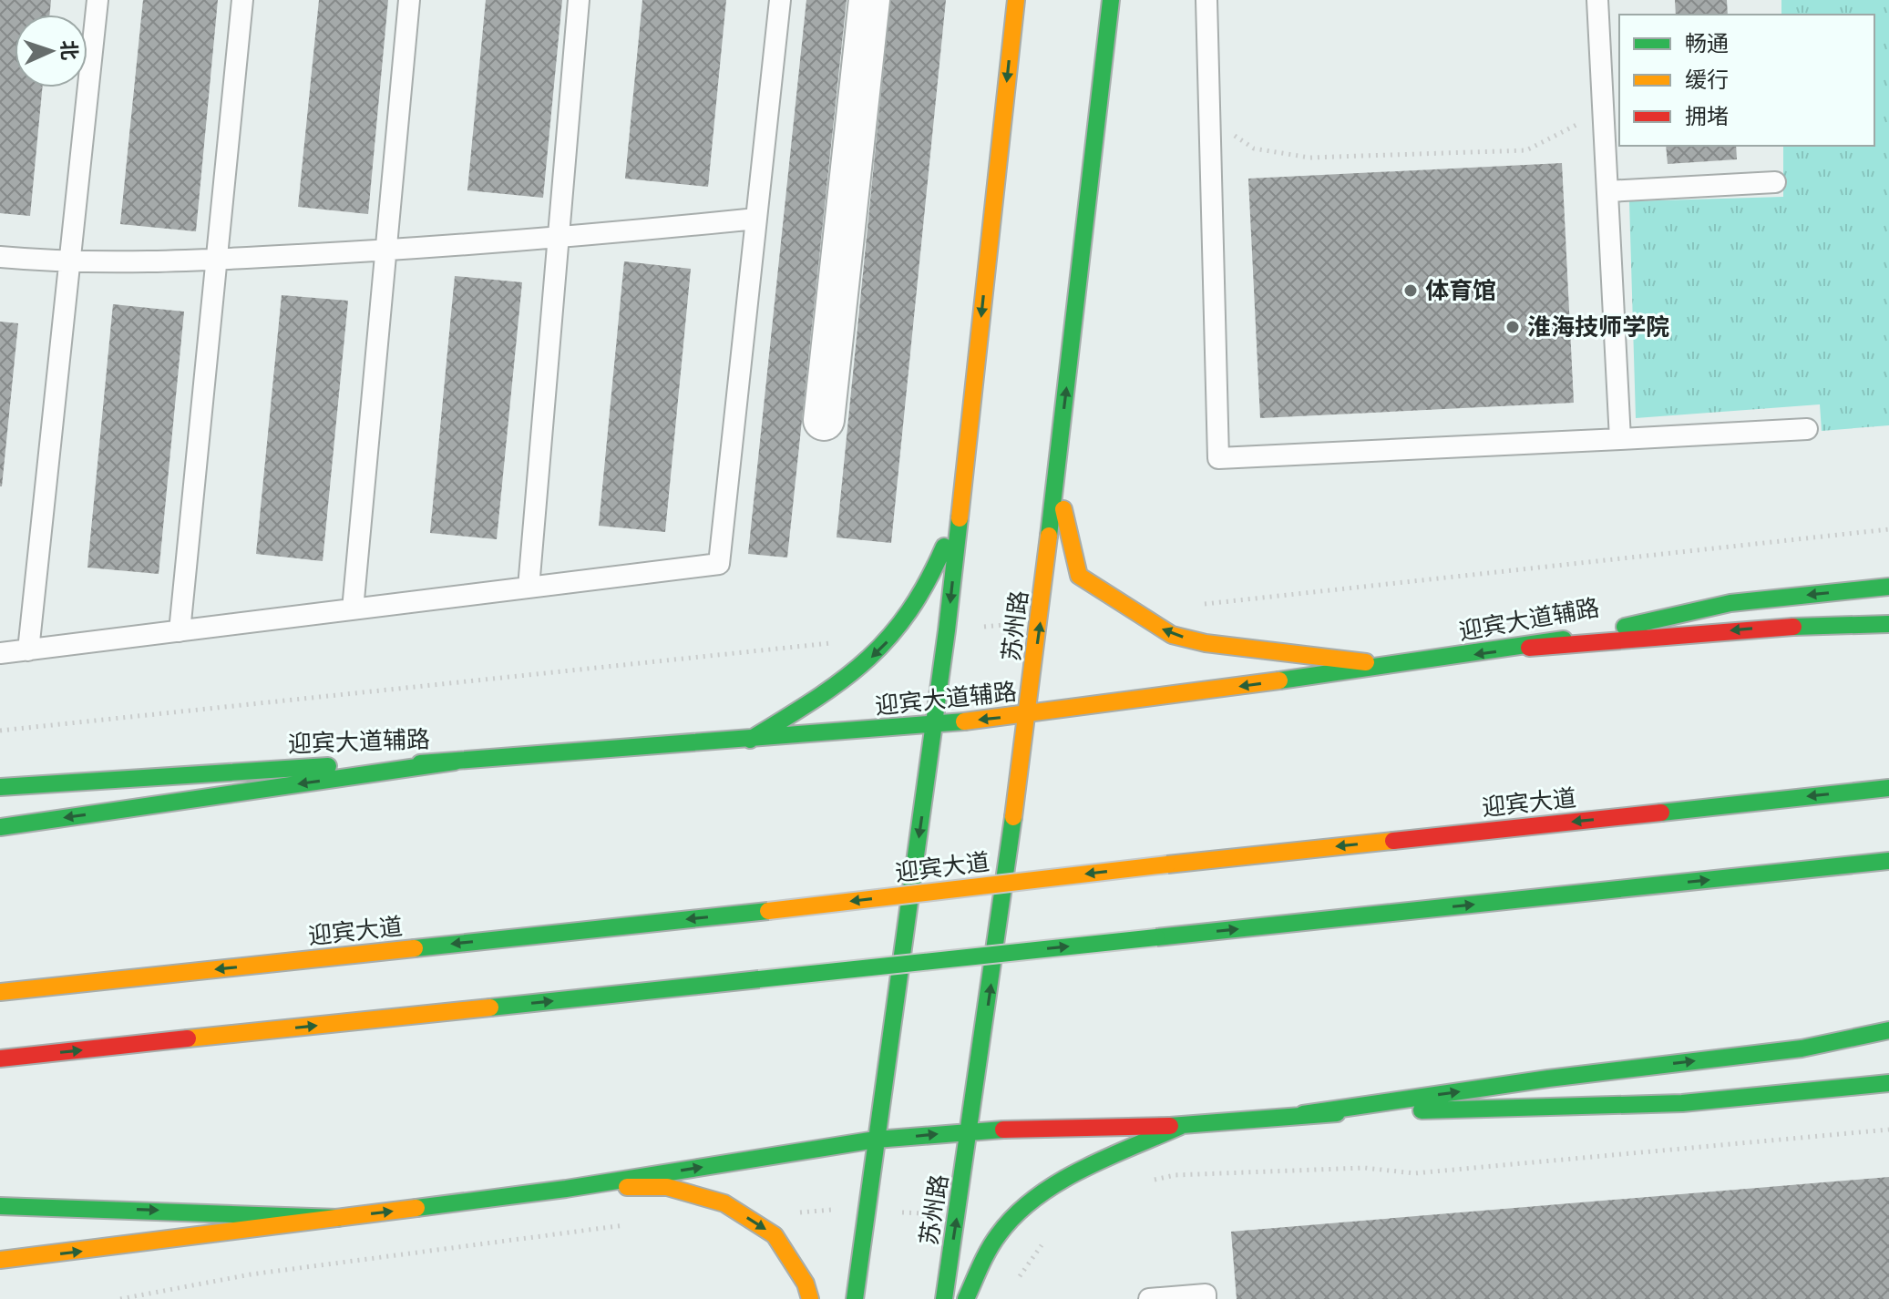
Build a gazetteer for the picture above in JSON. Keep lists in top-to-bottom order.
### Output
{
  "streets": {
    "main road": ["迎宾大道辅路", "苏州路", "迎宾大道"]
  },
  "crossings": [
    ["迎宾大道辅路", "苏州路"]
  ],
  "places": ["体育馆", "淮海技师学院"],
  "legend": ["畅通", "缓行", "拥堵"],
  "north": "right"
}
